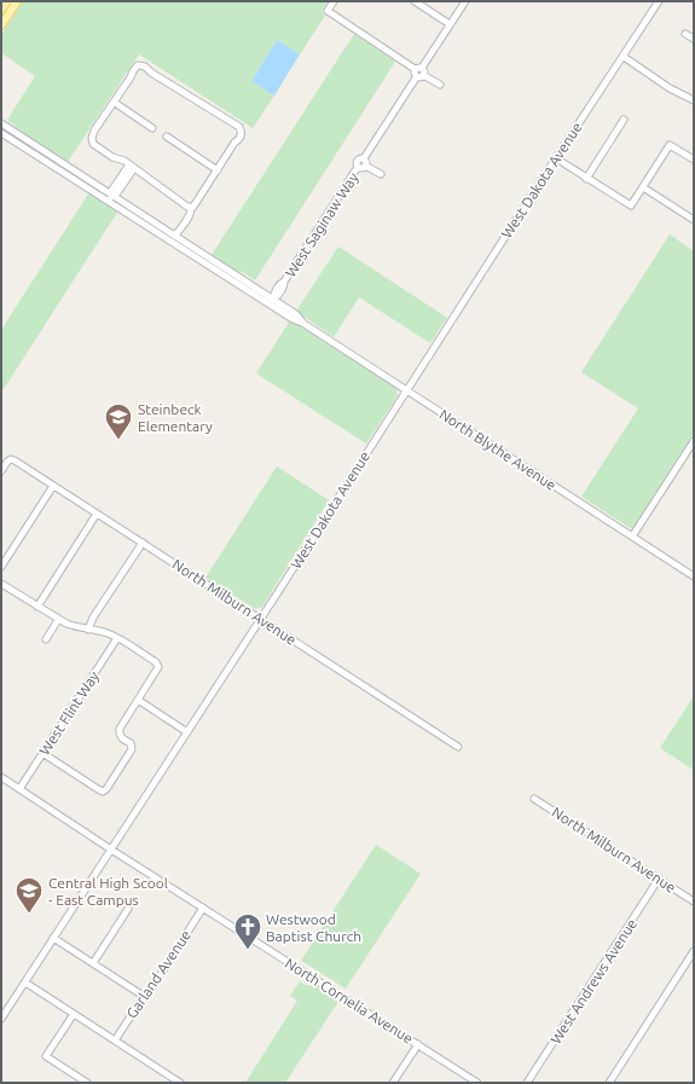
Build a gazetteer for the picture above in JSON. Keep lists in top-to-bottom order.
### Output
{
  "streets": {
    "street": [
      "West Dakota Avenue",
      "West Saginaw Way",
      "North Blythe Avenue",
      "North Milburn Avenue",
      "West Flint Way",
      "Garland Avenue",
      "West Andrews Avenue",
      "North Cornelia Avenue"
    ]
  },
  "crossings": [
    ["West Dakota Avenue", "North Blythe Avenue"],
    ["West Dakota Avenue", "North Milburn Avenue"],
    ["West Dakota Avenue", "North Cornelia Avenue"],
    ["West Saginaw Way", "North Blythe Avenue"],
    ["North Milburn Avenue", "West Andrews Avenue"],
    ["West Flint Way", "North Cornelia Avenue"],
    ["Garland Avenue", "North Cornelia Avenue"]
  ],
  "places": {
    "school or university": ["Steinbeck Elementary", "Central High Scool - East Campus"],
    "church": ["Westwood Baptist Church"]
  }
}
